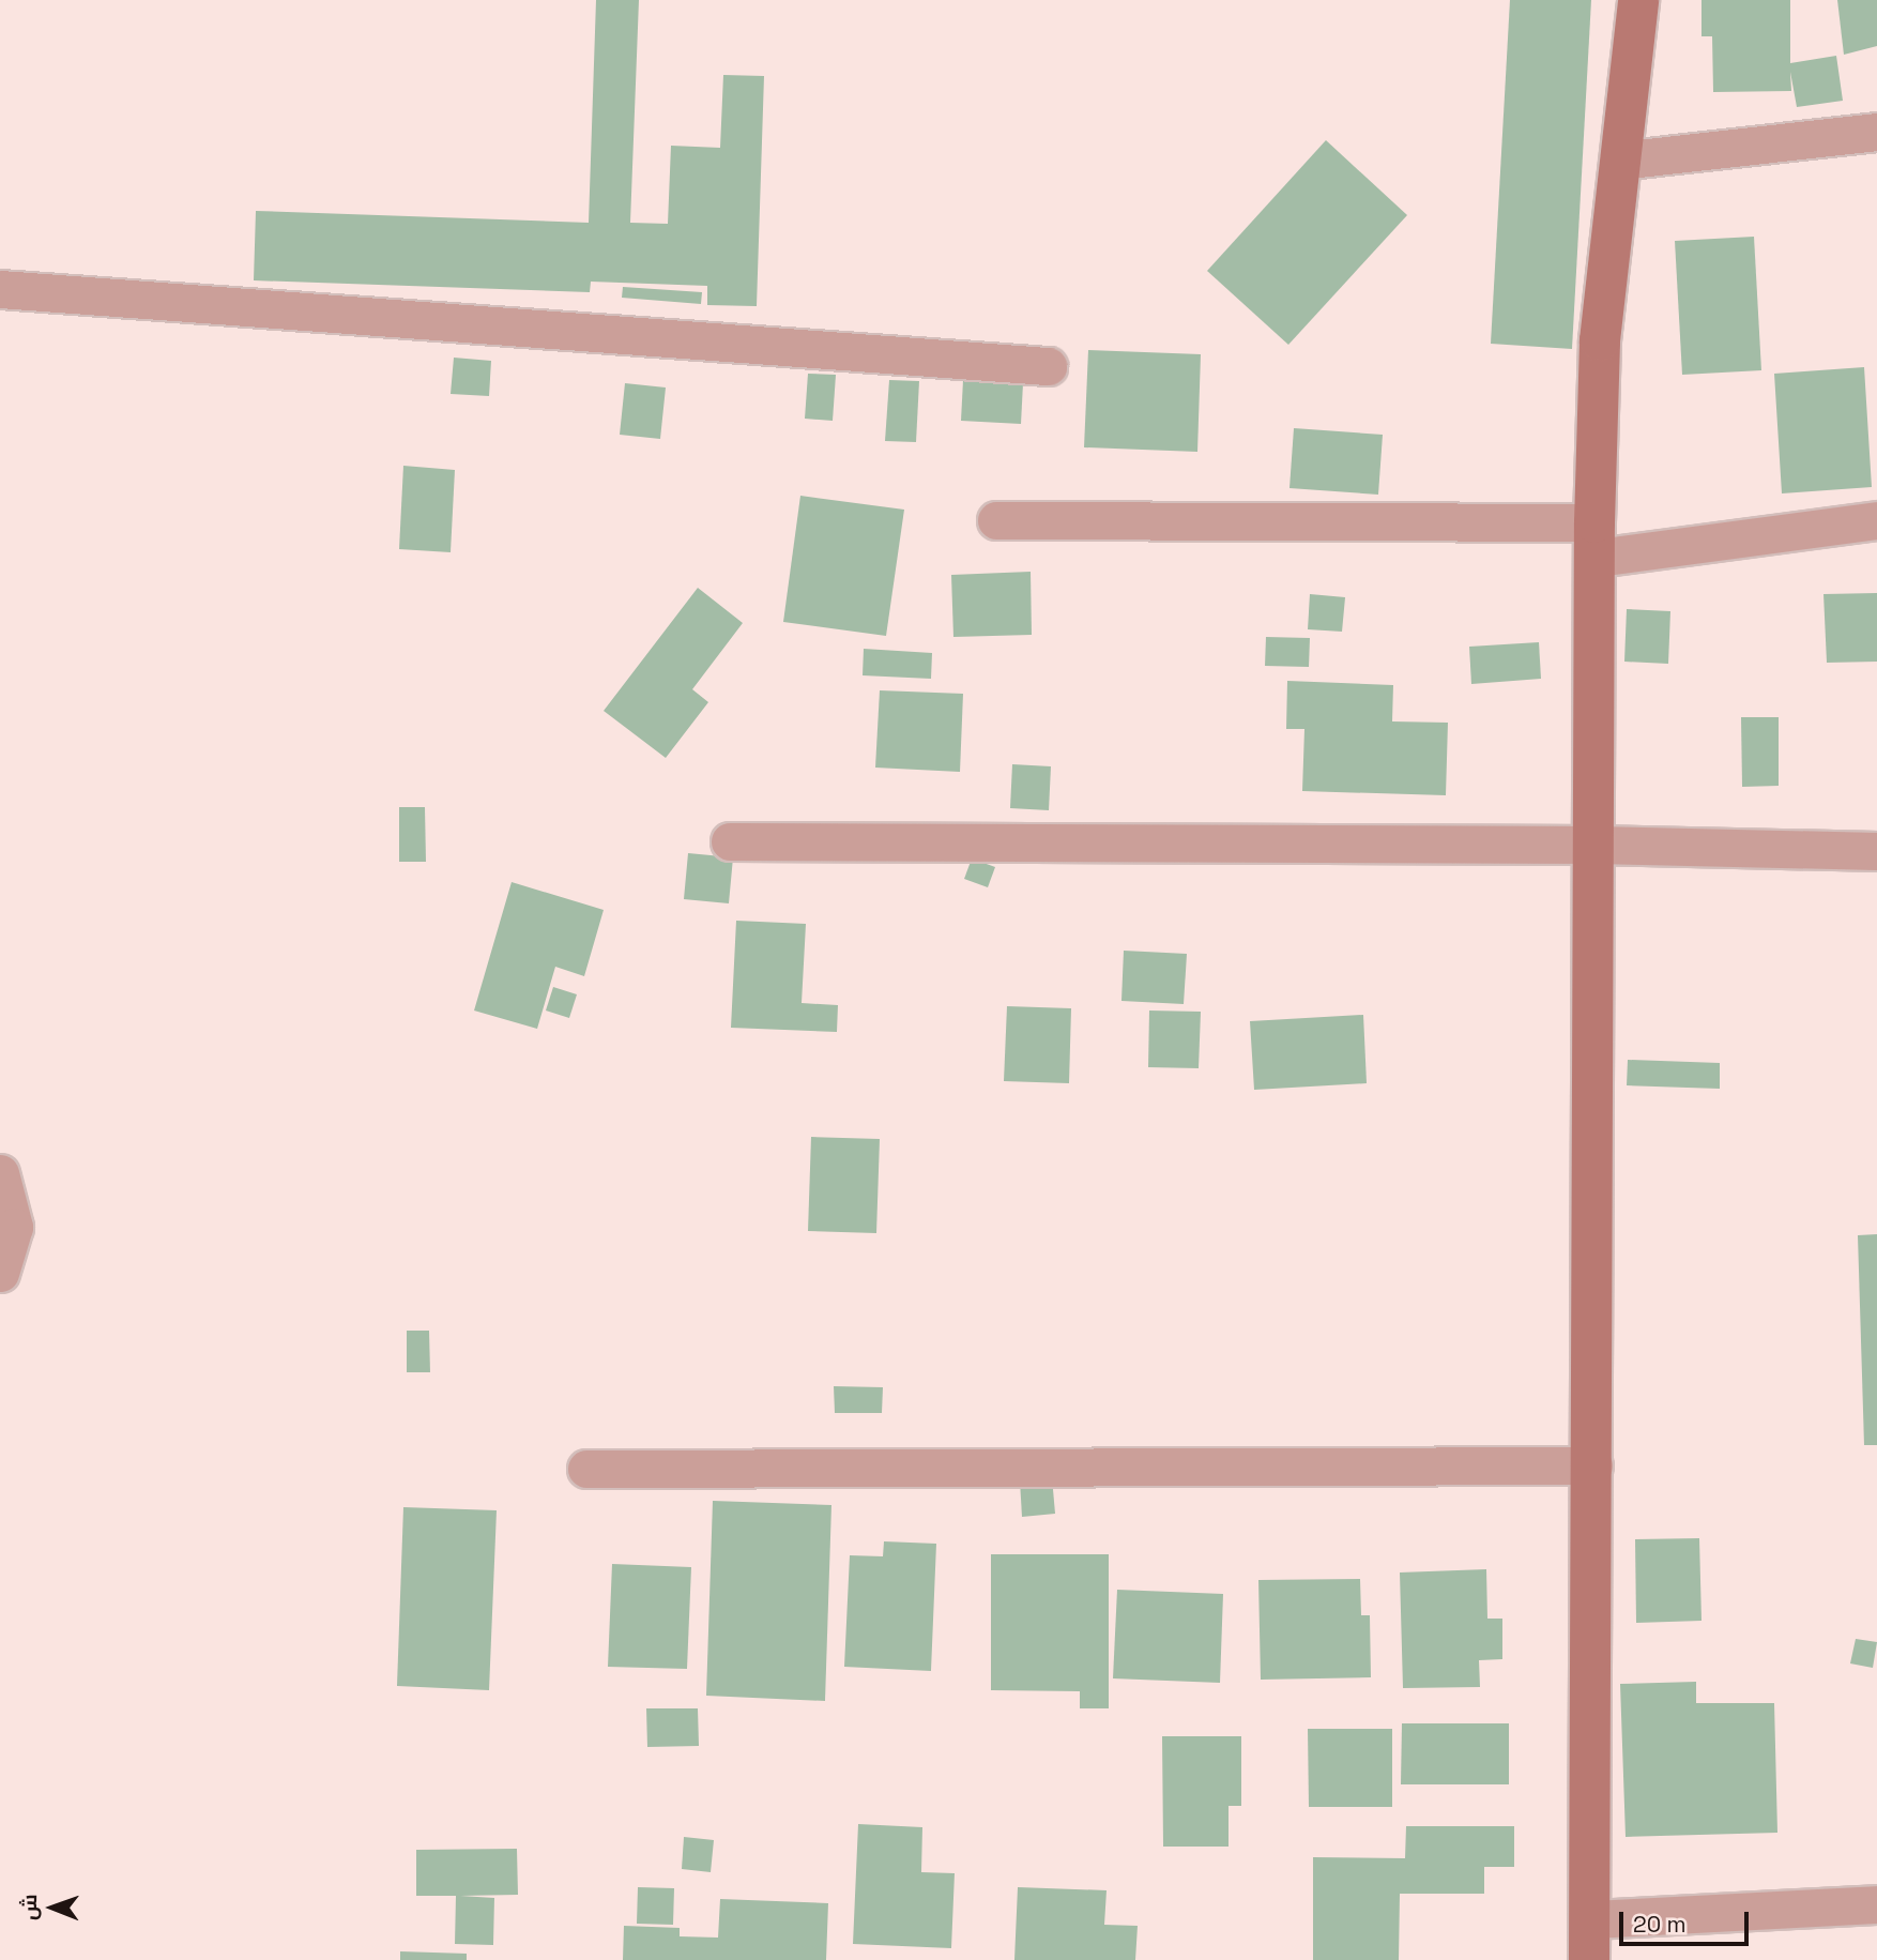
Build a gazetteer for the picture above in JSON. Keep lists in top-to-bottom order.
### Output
{
  "scale_bar": "20 m",
  "north": "left"
}
